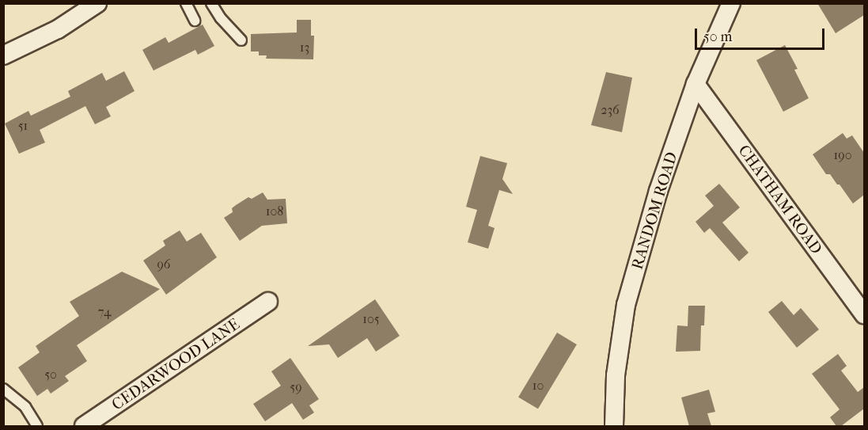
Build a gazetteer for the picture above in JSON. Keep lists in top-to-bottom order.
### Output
{
  "streets": {
    "street": ["CHATHAM ROAD", "RANDOM ROAD", "CEDARWOOD LANE"]
  },
  "crossings": [
    ["CHATHAM ROAD", "RANDOM ROAD"]
  ],
  "house_numbers": [
    "13",
    "236",
    "51",
    "190",
    "108",
    "96",
    "74",
    "105",
    "50",
    "10",
    "59"
  ],
  "scale_bar": "50 m"
}
